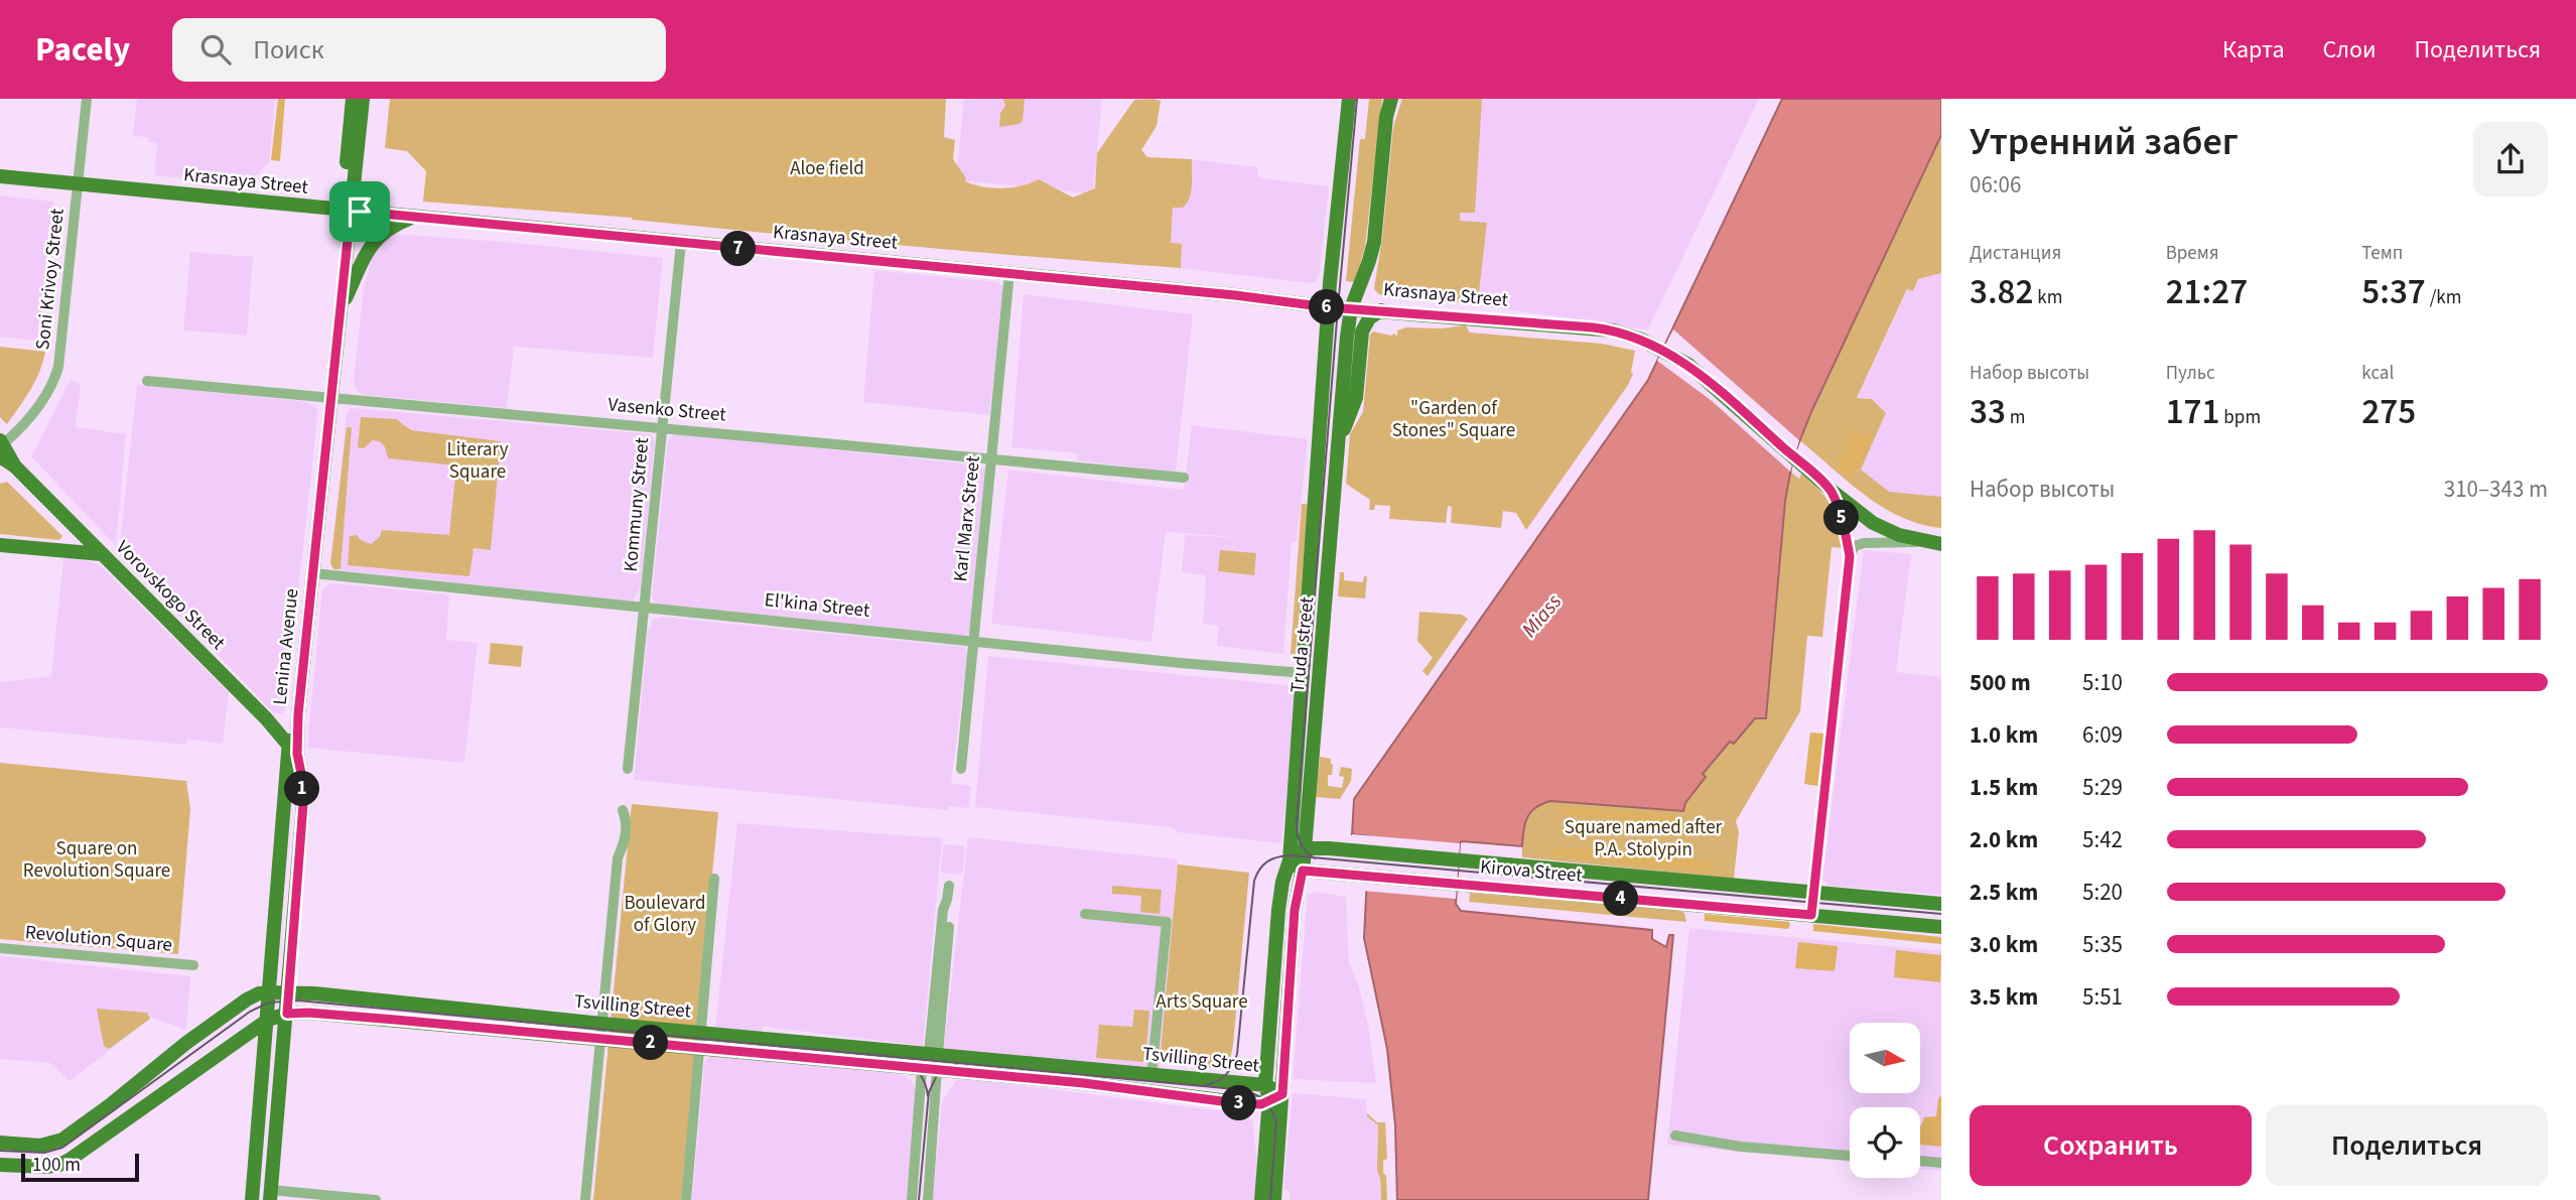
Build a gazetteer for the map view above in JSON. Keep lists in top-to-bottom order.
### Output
{
  "streets": {
    "main road": [
      "Krasnaya Street",
      "Vorovskogo Street",
      "Truda street",
      "Lenina Avenue",
      "Kirova Street",
      "Tsvilling Street"
    ],
    "street": [
      "Soni Krivoy Street",
      "Vasenko Street",
      "Kommuny Street",
      "Karl Marx Street",
      "El'kina Street",
      "Revolution Square"
    ]
  },
  "crossings": [
    ["Krasnaya Street", "Soni Krivoy Street"],
    ["Krasnaya Street", "Kommuny Street"],
    ["Krasnaya Street", "Karl Marx Street"],
    ["Krasnaya Street", "Truda street"],
    ["Krasnaya Street", "Lenina Avenue"],
    ["Soni Krivoy Street", "Vorovskogo Street"],
    ["Vasenko Street", "Kommuny Street"],
    ["Vasenko Street", "Karl Marx Street"],
    ["Vasenko Street", "Lenina Avenue"],
    ["Kommuny Street", "El'kina Street"],
    ["Karl Marx Street", "El'kina Street"],
    ["Vorovskogo Street", "Lenina Avenue"],
    ["El'kina Street", "Truda street"],
    ["El'kina Street", "Lenina Avenue"],
    ["Truda street", "Kirova Street"],
    ["Truda street", "Tsvilling Street"],
    ["Lenina Avenue", "Tsvilling Street"]
  ],
  "water": ["Miass"],
  "parks": [
    "Aloe field",
    "\"Garden of Stones\" Square",
    "Literary Square",
    "Square named after P.A. Stolypin",
    "Square on Revolution Square",
    "Boulevard of Glory",
    "Arts Square"
  ],
  "scale_bar": "100 m",
  "north": "right",
  "page": {
    "header": "Pacely",
    "search": "Поиск",
    "nav": ["Карта", "Слои", "Поделиться"],
    "heading": ["Утренний забег", "06:06"],
    "stats": [
      ["Дистанция", "3.82 km"],
      ["Время", "21:27"],
      ["Темп", "5:37 /km"],
      ["Набор высоты", "33 m"],
      ["Пульс", "171 bpm"],
      ["kcal", "275"]
    ],
    "pins": [
      "7",
      "6",
      "5",
      "1",
      "4",
      "2",
      "3"
    ],
    "chart": ["Набор высоты", "310–343 m"],
    "list": [
      {
        "name": "500 m",
        "note": "5:10"
      },
      {
        "name": "1.0 km",
        "note": "6:09"
      },
      {
        "name": "1.5 km",
        "note": "5:29"
      },
      {
        "name": "2.0 km",
        "note": "5:42"
      },
      {
        "name": "2.5 km",
        "note": "5:20"
      },
      {
        "name": "3.0 km",
        "note": "5:35"
      },
      {
        "name": "3.5 km",
        "note": "5:51"
      }
    ],
    "buttons": ["Сохранить", "Поделиться"],
    "scale": "100 m"
  }
}
